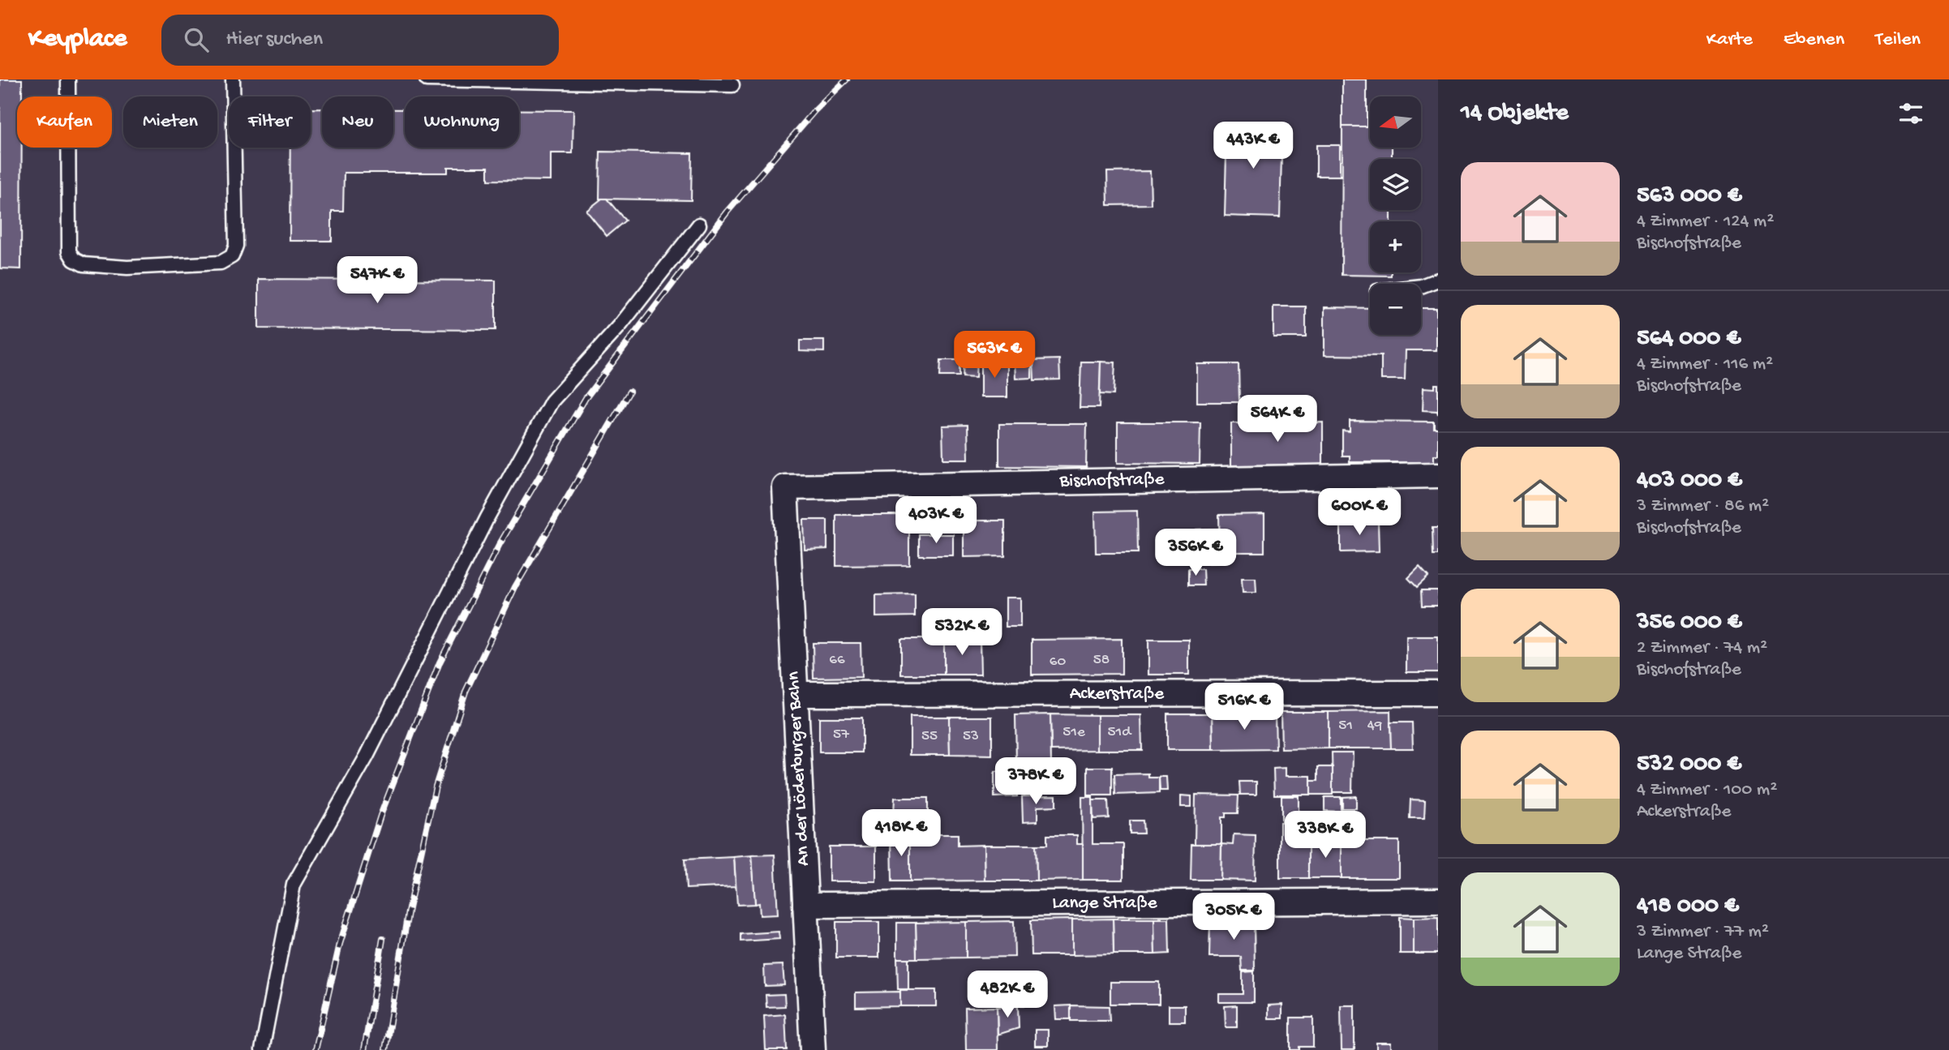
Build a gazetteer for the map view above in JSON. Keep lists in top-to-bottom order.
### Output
{
  "streets": {
    "street": [
      "Bischofstraße",
      "Ackerstraße",
      "An der Löderburger Bahn",
      "Lange Straße"
    ]
  },
  "crossings": [
    ["Bischofstraße", "An der Löderburger Bahn"],
    ["Ackerstraße", "An der Löderburger Bahn"],
    ["An der Löderburger Bahn", "Lange Straße"]
  ],
  "house_numbers": [
    "66",
    "58",
    "60",
    "51",
    "49",
    "51e",
    "51d",
    "57",
    "55",
    "53"
  ],
  "north": "left",
  "page": {
    "header": "Keyplace",
    "search": "Hier suchen",
    "nav": ["Karte", "Ebenen", "Teilen"],
    "heading": "14 Objekte",
    "map_buttons": ["+", "−"],
    "chip": [
      "Kaufen",
      "Mieten",
      "Filter",
      "Neu",
      "Wohnung"
    ],
    "price": [
      "443K €",
      "547K €",
      "563K €",
      "564K €",
      "600K €",
      "403K €",
      "356K €",
      "532K €",
      "516K €",
      "378K €",
      "418K €",
      "338K €",
      "305K €",
      "482K €"
    ],
    "list": [
      {
        "name": "563 000 €",
        "note": "4 Zimmer · 124 m² · Bischofstraße"
      },
      {
        "name": "564 000 €",
        "note": "4 Zimmer · 116 m² · Bischofstraße"
      },
      {
        "name": "403 000 €",
        "note": "3 Zimmer · 86 m² · Bischofstraße"
      },
      {
        "name": "356 000 €",
        "note": "2 Zimmer · 74 m² · Bischofstraße"
      },
      {
        "name": "532 000 €",
        "note": "4 Zimmer · 100 m² · Ackerstraße"
      },
      {
        "name": "418 000 €",
        "note": "3 Zimmer · 77 m² · Lange Straße"
      }
    ]
  }
}
